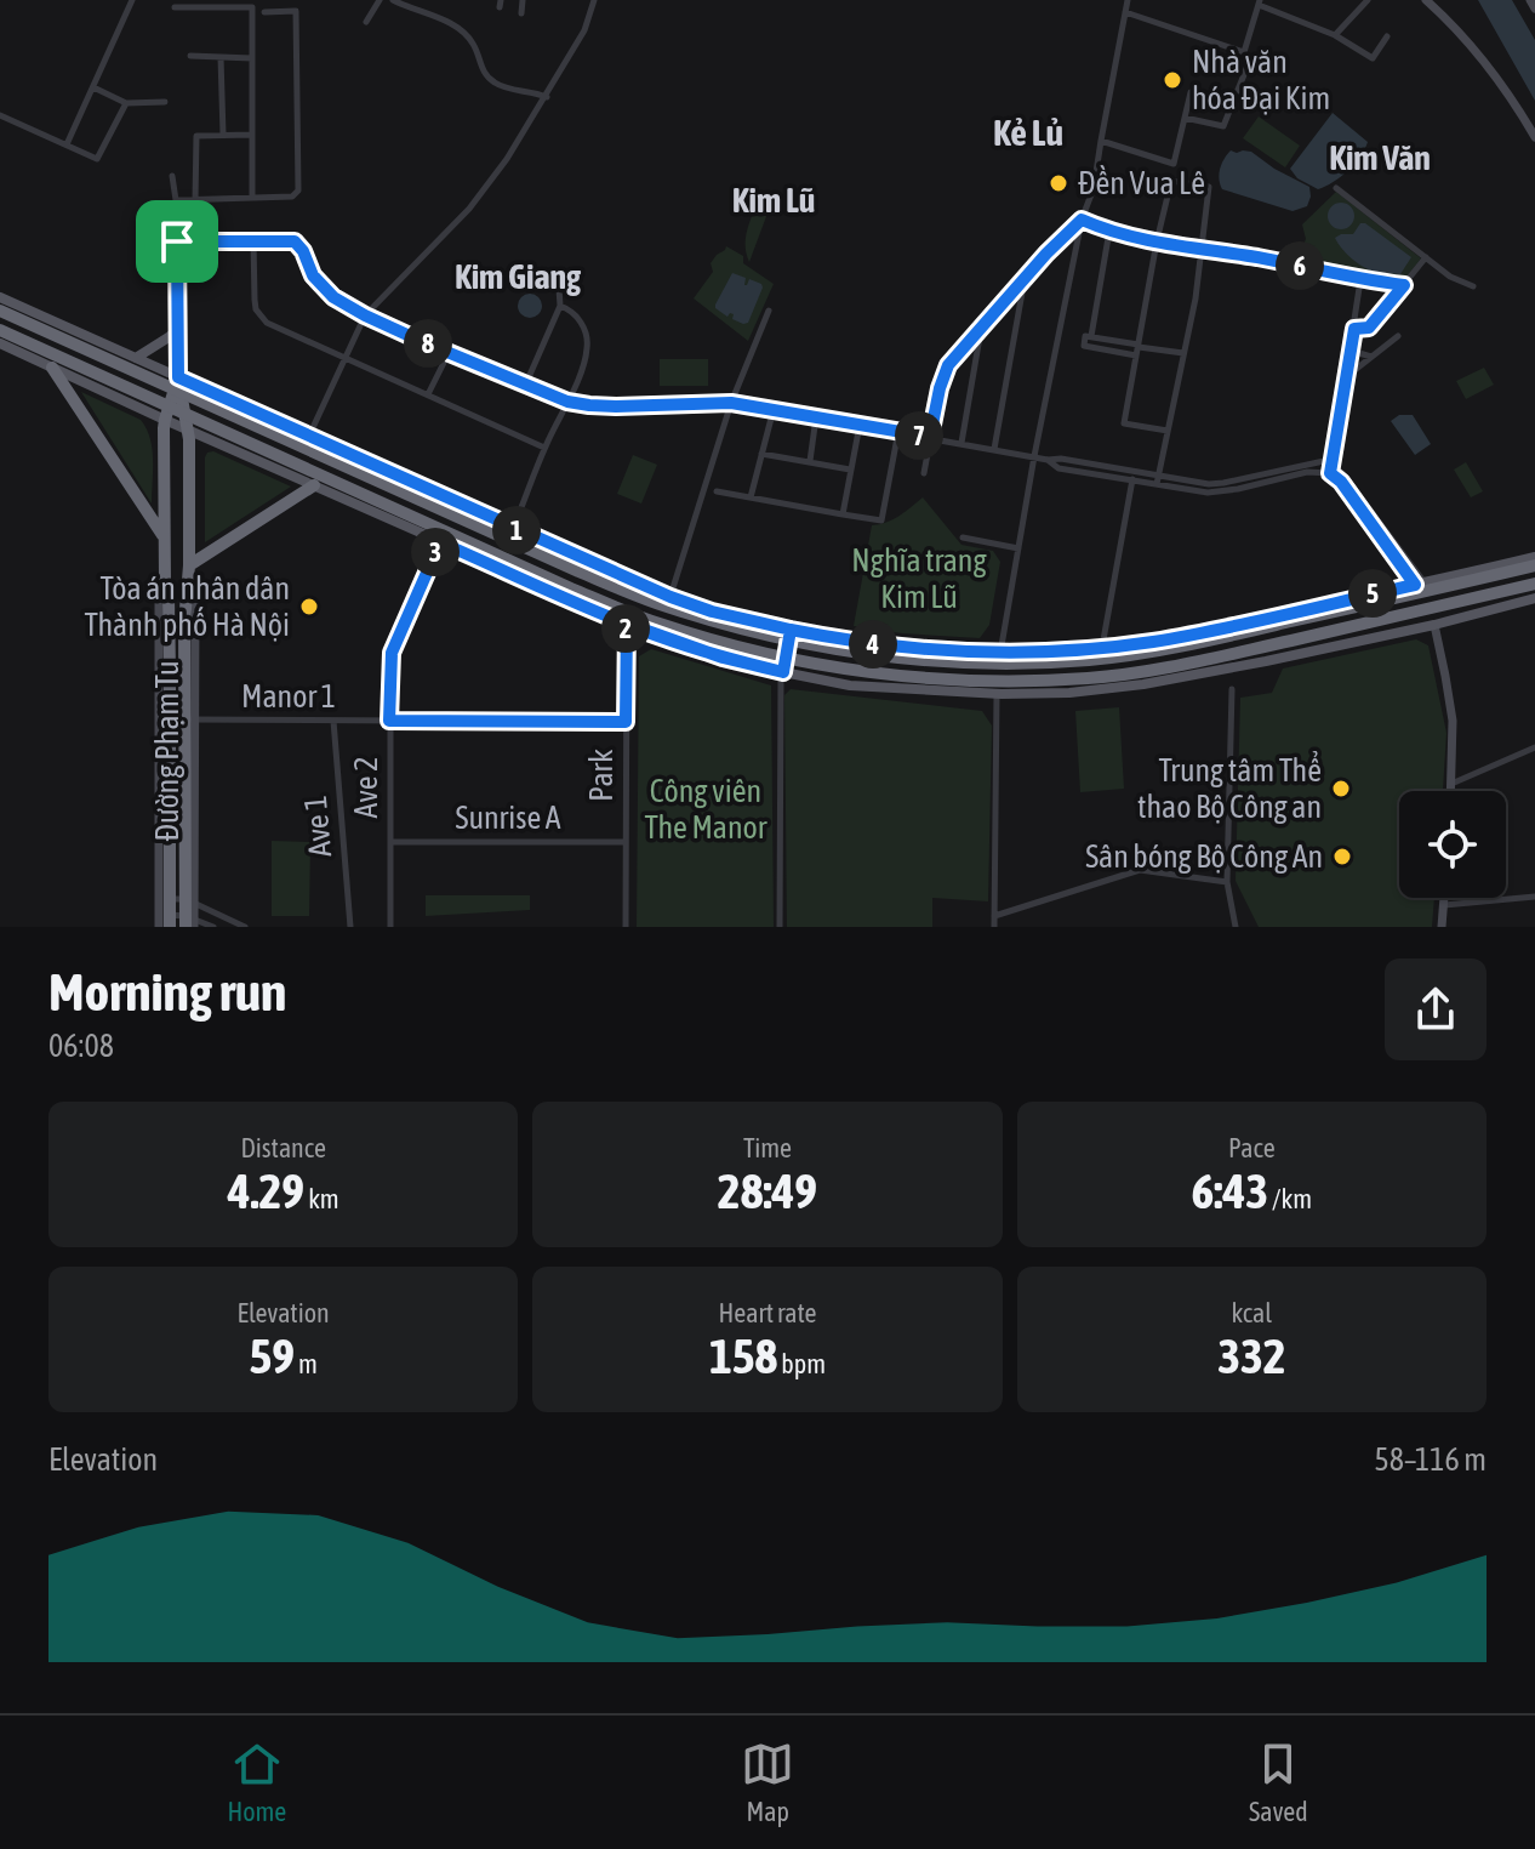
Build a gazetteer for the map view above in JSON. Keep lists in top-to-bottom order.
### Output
{
  "streets": {
    "highway": ["Đường Phạm Tu"],
    "street": [
      "Manor 1",
      "Park",
      "Ave 2",
      "Sunrise A",
      "Ave 1"
    ]
  },
  "crossings": [
    ["Manor 1", "Đường Phạm Tu"],
    ["Manor 1", "Park"],
    ["Manor 1", "Ave 2"],
    ["Manor 1", "Ave 1"],
    ["Park", "Sunrise A"],
    ["Ave 2", "Sunrise A"]
  ],
  "districts": [
    "Kẻ Lủ",
    "Kim Văn",
    "Kim Lũ",
    "Kim Giang"
  ],
  "parks": ["Nghĩa trang Kim Lũ", "Công viên The Manor"],
  "places": [
    "Nhà văn hóa Đại Kim",
    "Đền Vua Lê",
    "Tòa án nhân dân Thành phố Hà Nội",
    "Trung tâm Thể thao Bộ Công an",
    "Sân bóng Bộ Công An"
  ],
  "page": {
    "pins": [
      "6",
      "8",
      "7",
      "1",
      "3",
      "5",
      "2",
      "4"
    ],
    "heading": ["Morning run", "06:08"],
    "stats": [
      ["Distance", "4.29 km"],
      ["Time", "28:49"],
      ["Pace", "6:43 /km"],
      ["Elevation", "59 m"],
      ["Heart rate", "158 bpm"],
      ["kcal", "332"]
    ],
    "chart": ["Elevation", "58–116 m"],
    "tabs": ["Home", "Map", "Saved"]
  }
}
